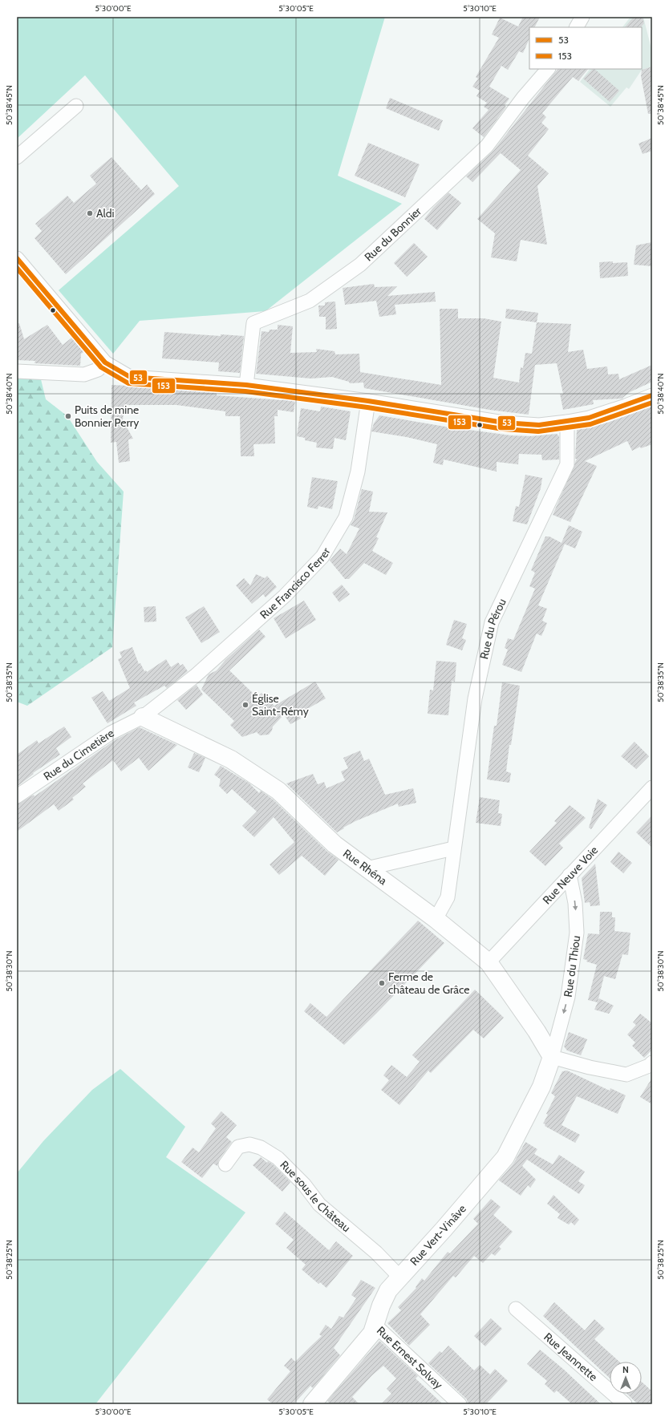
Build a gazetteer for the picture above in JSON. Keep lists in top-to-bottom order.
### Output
{
  "streets": {
    "street": [
      "Rue du Bonnier",
      "Rue Francisco Ferrer",
      "Rue du Pérou",
      "Rue du Cimetière",
      "Rue Rhéna",
      "Rue Neuve Voie",
      "Rue du Thiou",
      "Rue sous le Château",
      "Rue Vert-Vinâve",
      "Rue Jeannette",
      "Rue Ernest Solvay"
    ]
  },
  "crossings": [
    ["Rue Francisco Ferrer", "Rue du Cimetière"],
    ["Rue Francisco Ferrer", "Rue Rhéna"],
    ["Rue du Pérou", "Rue Rhéna"],
    ["Rue du Cimetière", "Rue Rhéna"],
    ["Rue Rhéna", "Rue Neuve Voie"],
    ["Rue Rhéna", "Rue du Thiou"],
    ["Rue Rhéna", "Rue Vert-Vinâve"],
    ["Rue Neuve Voie", "Rue du Thiou"],
    ["Rue du Thiou", "Rue Vert-Vinâve"],
    ["Rue sous le Château", "Rue Vert-Vinâve"],
    ["Rue Vert-Vinâve", "Rue Ernest Solvay"]
  ],
  "one_way": ["Rue du Thiou"],
  "places": [
    "Aldi",
    "Puits de mine Bonnier Perry",
    "Église Saint-Rémy",
    "Ferme de château de Grâce"
  ],
  "lines": ["transit line 53", "transit line 153"],
  "legend": ["53", "153"],
  "north": "top",
  "coordinates": [
    "5°30'00\"E",
    "5°30'05\"E",
    "5°30'10\"E",
    "50°38'45\"N",
    "50°38'40\"N",
    "50°38'35\"N",
    "50°38'30\"N",
    "50°38'25\"N"
  ]
}
